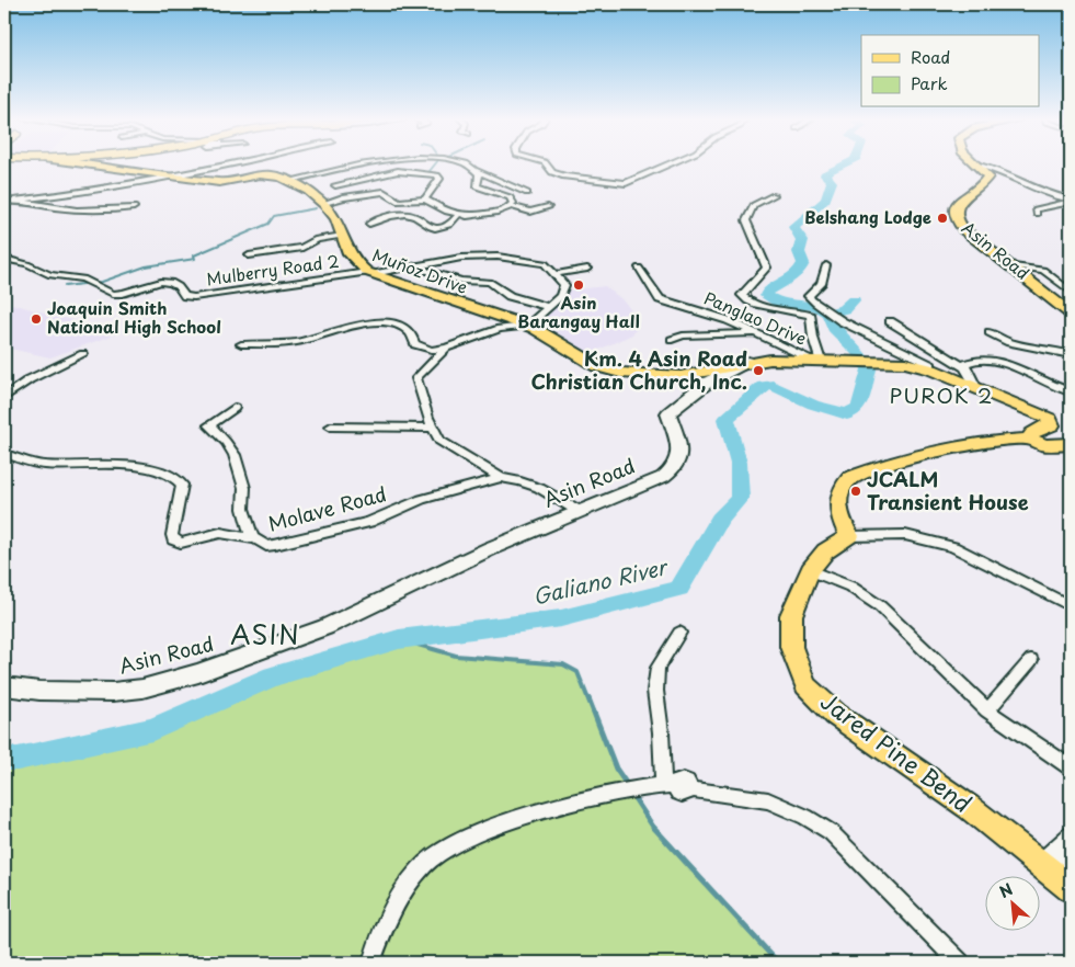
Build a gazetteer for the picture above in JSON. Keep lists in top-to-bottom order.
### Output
{
  "streets": {
    "main road": ["Asin Road", "Muñoz Drive", "Jared Pine Bend"],
    "street": ["Mulberry Road 2", "Panglao Drive", "Molave Road"]
  },
  "crossings": [
    ["Asin Road", "Muñoz Drive"],
    ["Asin Road", "Panglao Drive"],
    ["Mulberry Road 2", "Muñoz Drive"]
  ],
  "districts": ["PUROK 2", "ASIN"],
  "water": ["Galiano River"],
  "places": [
    "Belshang Lodge",
    "Asin Barangay Hall",
    "Joaquin Smith National High School",
    "Km. 4 Asin Road Christian Church, Inc.",
    "JCALM Transient House"
  ],
  "legend": ["Road", "Park"],
  "north": "top left"
}
